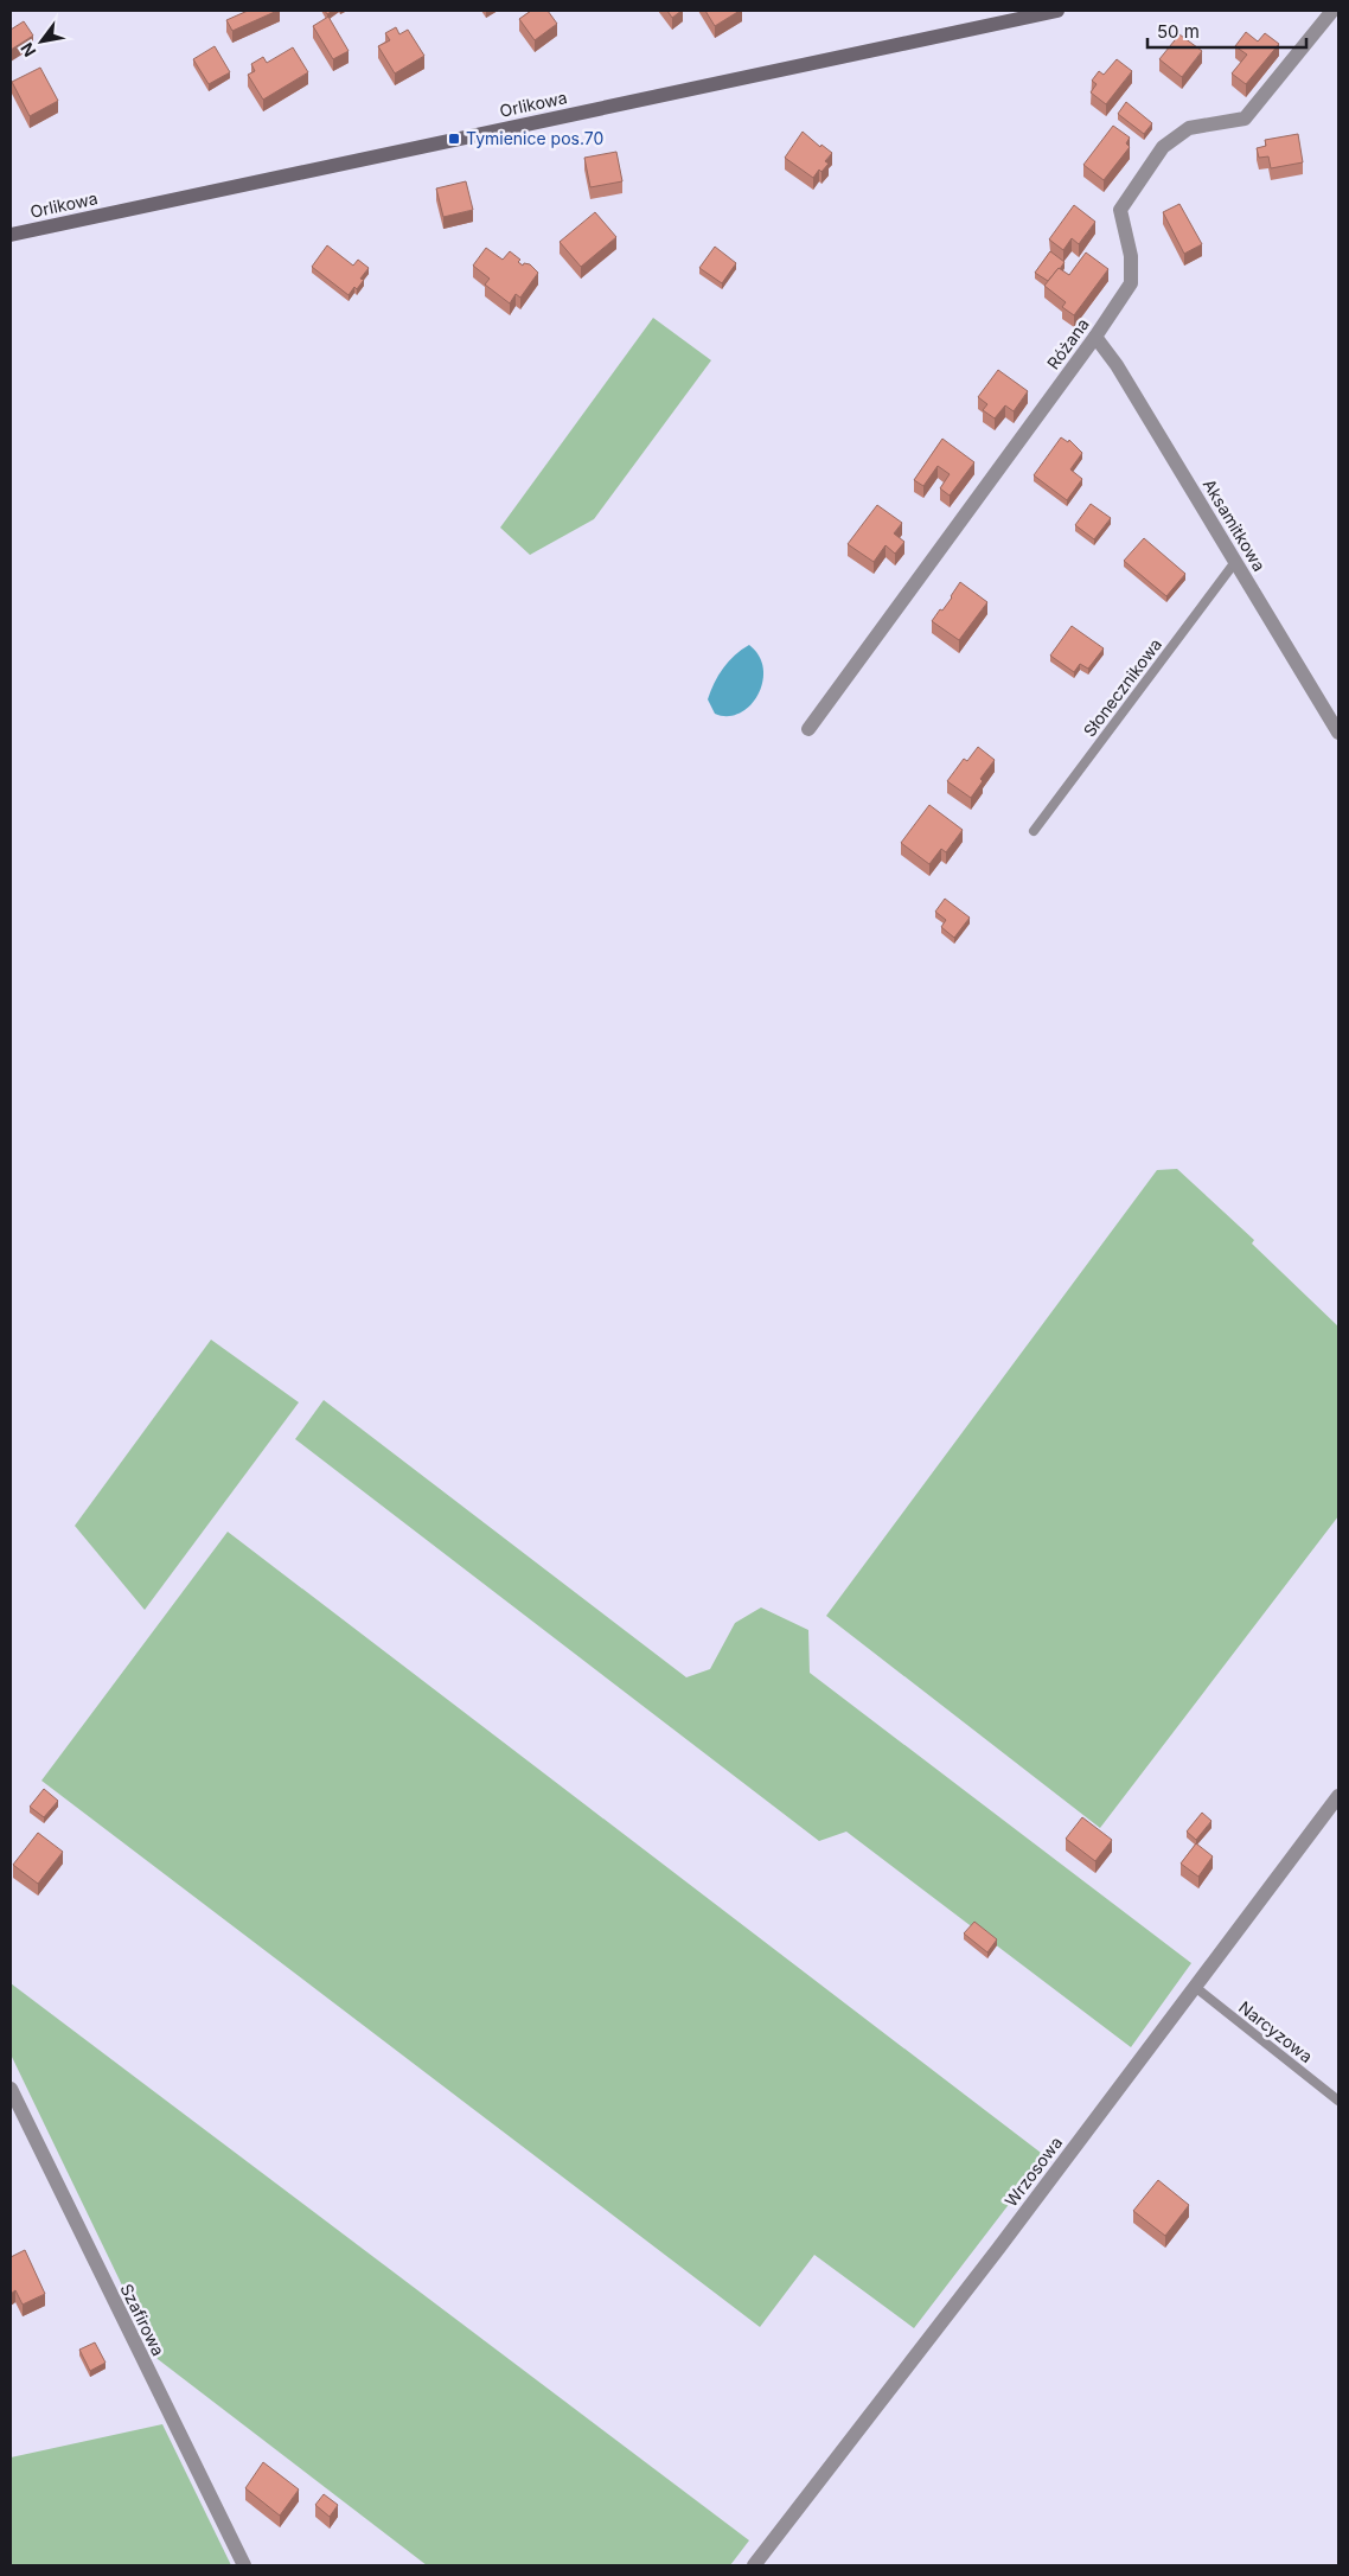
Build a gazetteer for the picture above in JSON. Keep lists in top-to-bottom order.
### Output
{
  "streets": {
    "street": [
      "Orlikowa",
      "Różana",
      "Aksamitkowa",
      "Wrzosowa",
      "Szafirowa"
    ],
    "lane": ["Słonecznikowa", "Narcyzowa"]
  },
  "crossings": [
    ["Różana", "Aksamitkowa"],
    ["Aksamitkowa", "Słonecznikowa"],
    ["Narcyzowa", "Wrzosowa"]
  ],
  "places": {
    "transit": ["Tymienice pos.70"]
  },
  "scale_bar": "50 m",
  "north": "bottom left"
}
